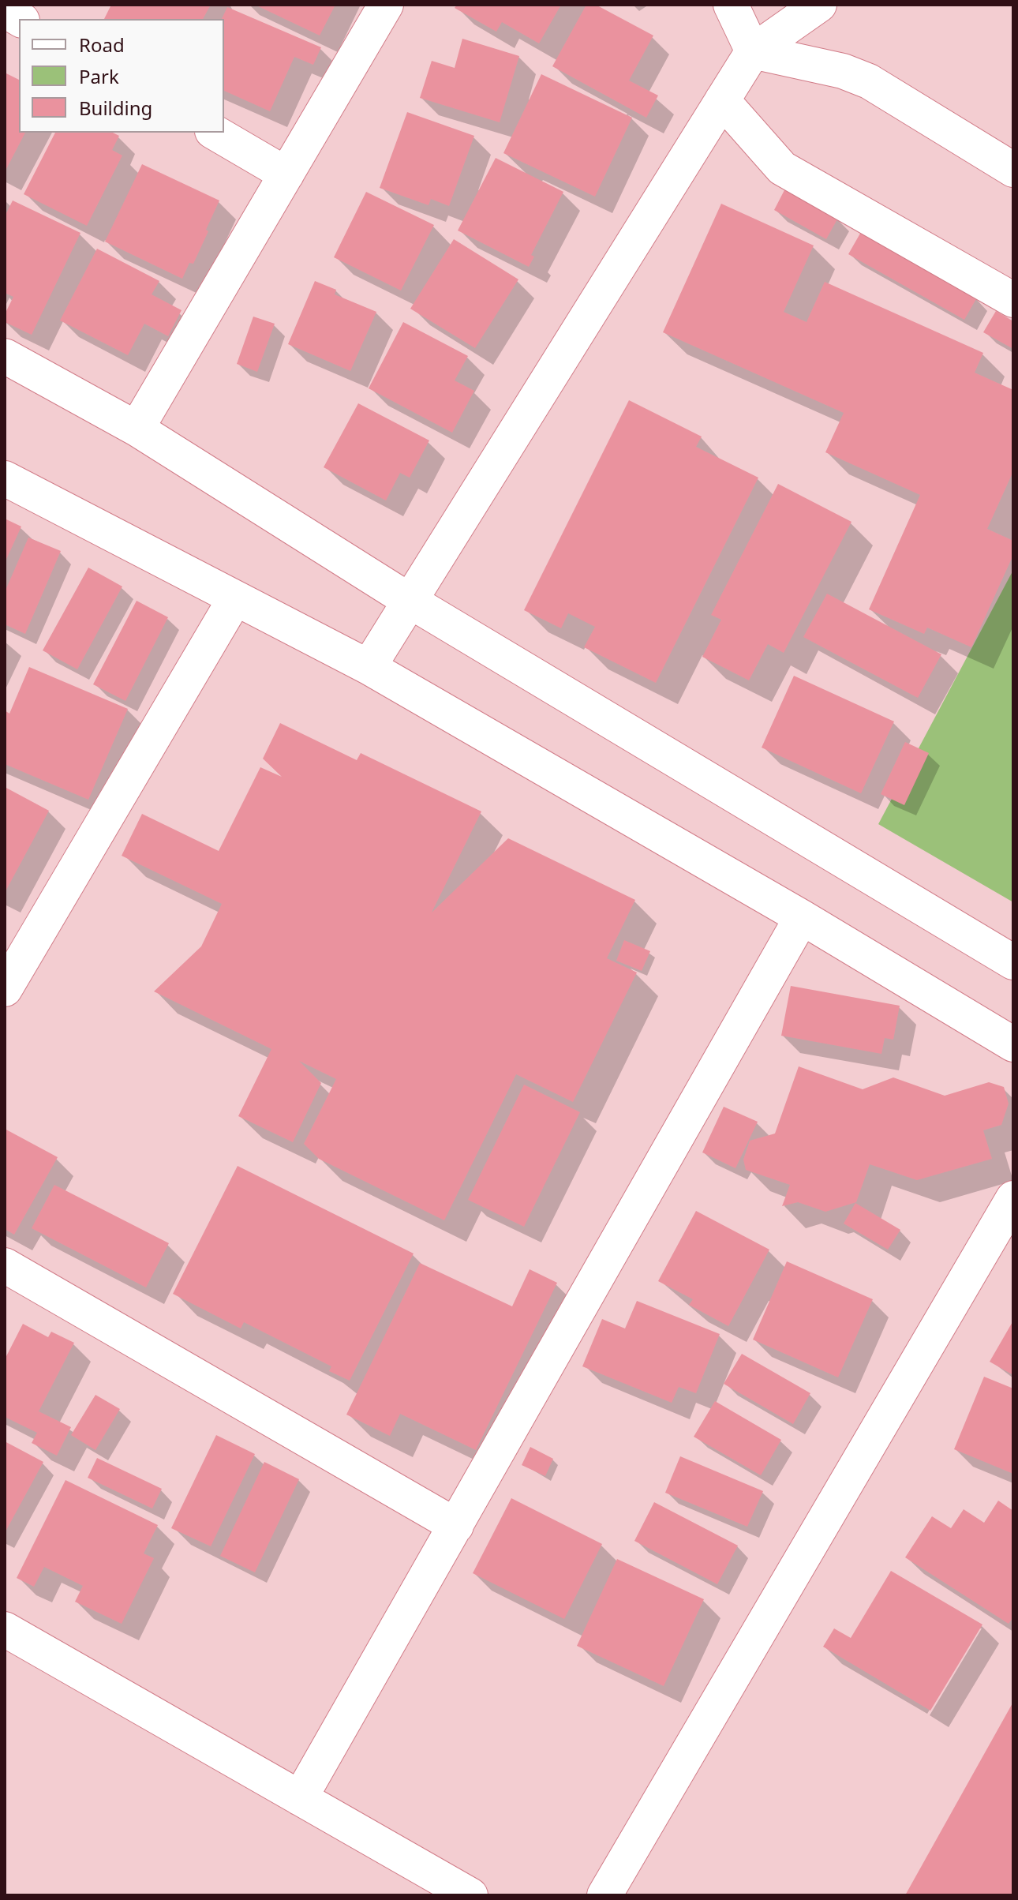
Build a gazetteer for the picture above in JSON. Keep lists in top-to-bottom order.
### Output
{
  "legend": ["Road", "Park", "Building"]
}
